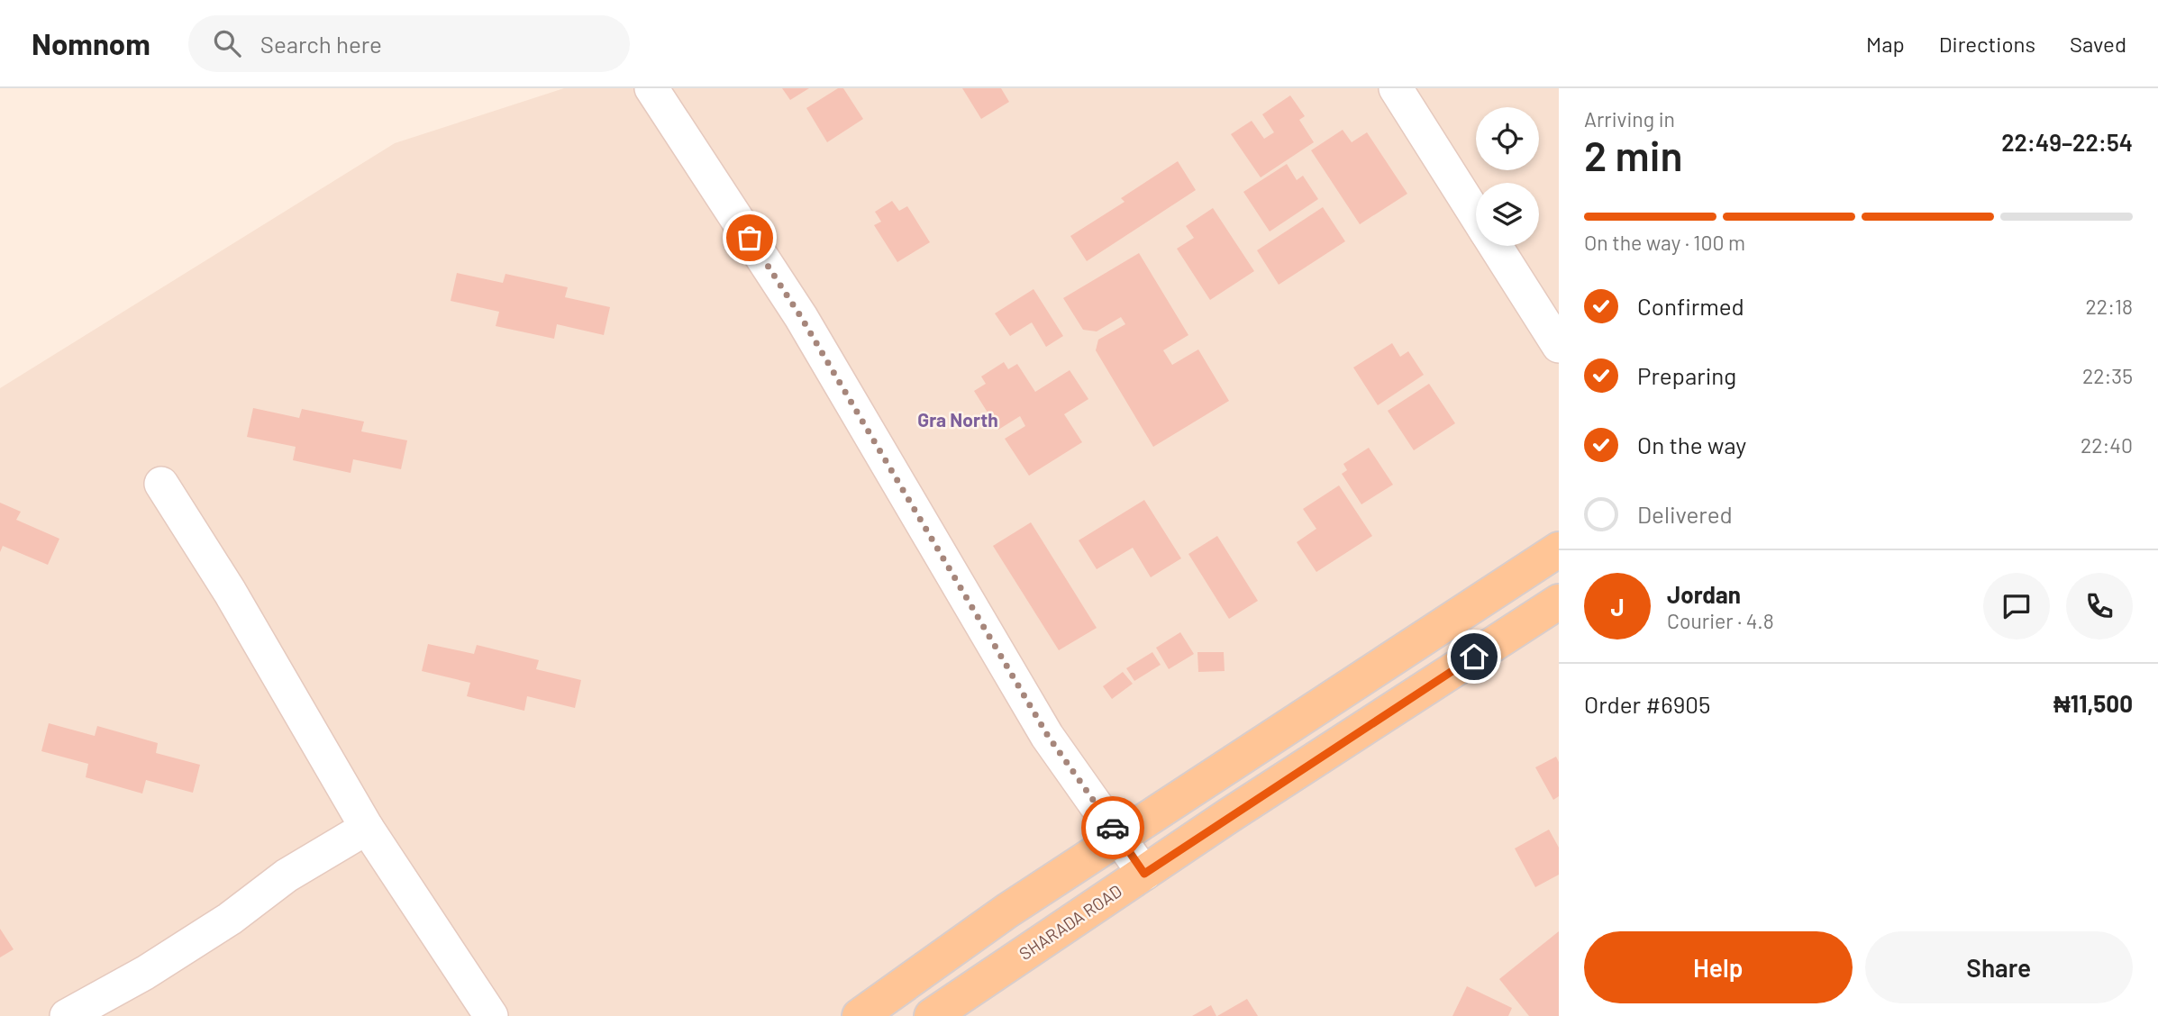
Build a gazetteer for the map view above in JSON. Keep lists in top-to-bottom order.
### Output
{
  "streets": {
    "main road": ["SHARADA ROAD"]
  },
  "districts": ["Gra North"],
  "page": {
    "header": "Nomnom",
    "search": "Search here",
    "nav": ["Map", "Directions", "Saved"],
    "heading": ["2 min", "Arriving in", "22:49–22:54"],
    "panel": [
      "Jordan",
      "Courier · 4.8",
      "Order #6905",
      "₦11,500"
    ],
    "bar": "On the way · 100 m",
    "list": [
      ["Confirmed", "22:18"],
      ["Preparing", "22:35"],
      ["On the way", "22:40"],
      "Delivered"
    ],
    "round": "J",
    "buttons": ["Help", "Share"]
  }
}
